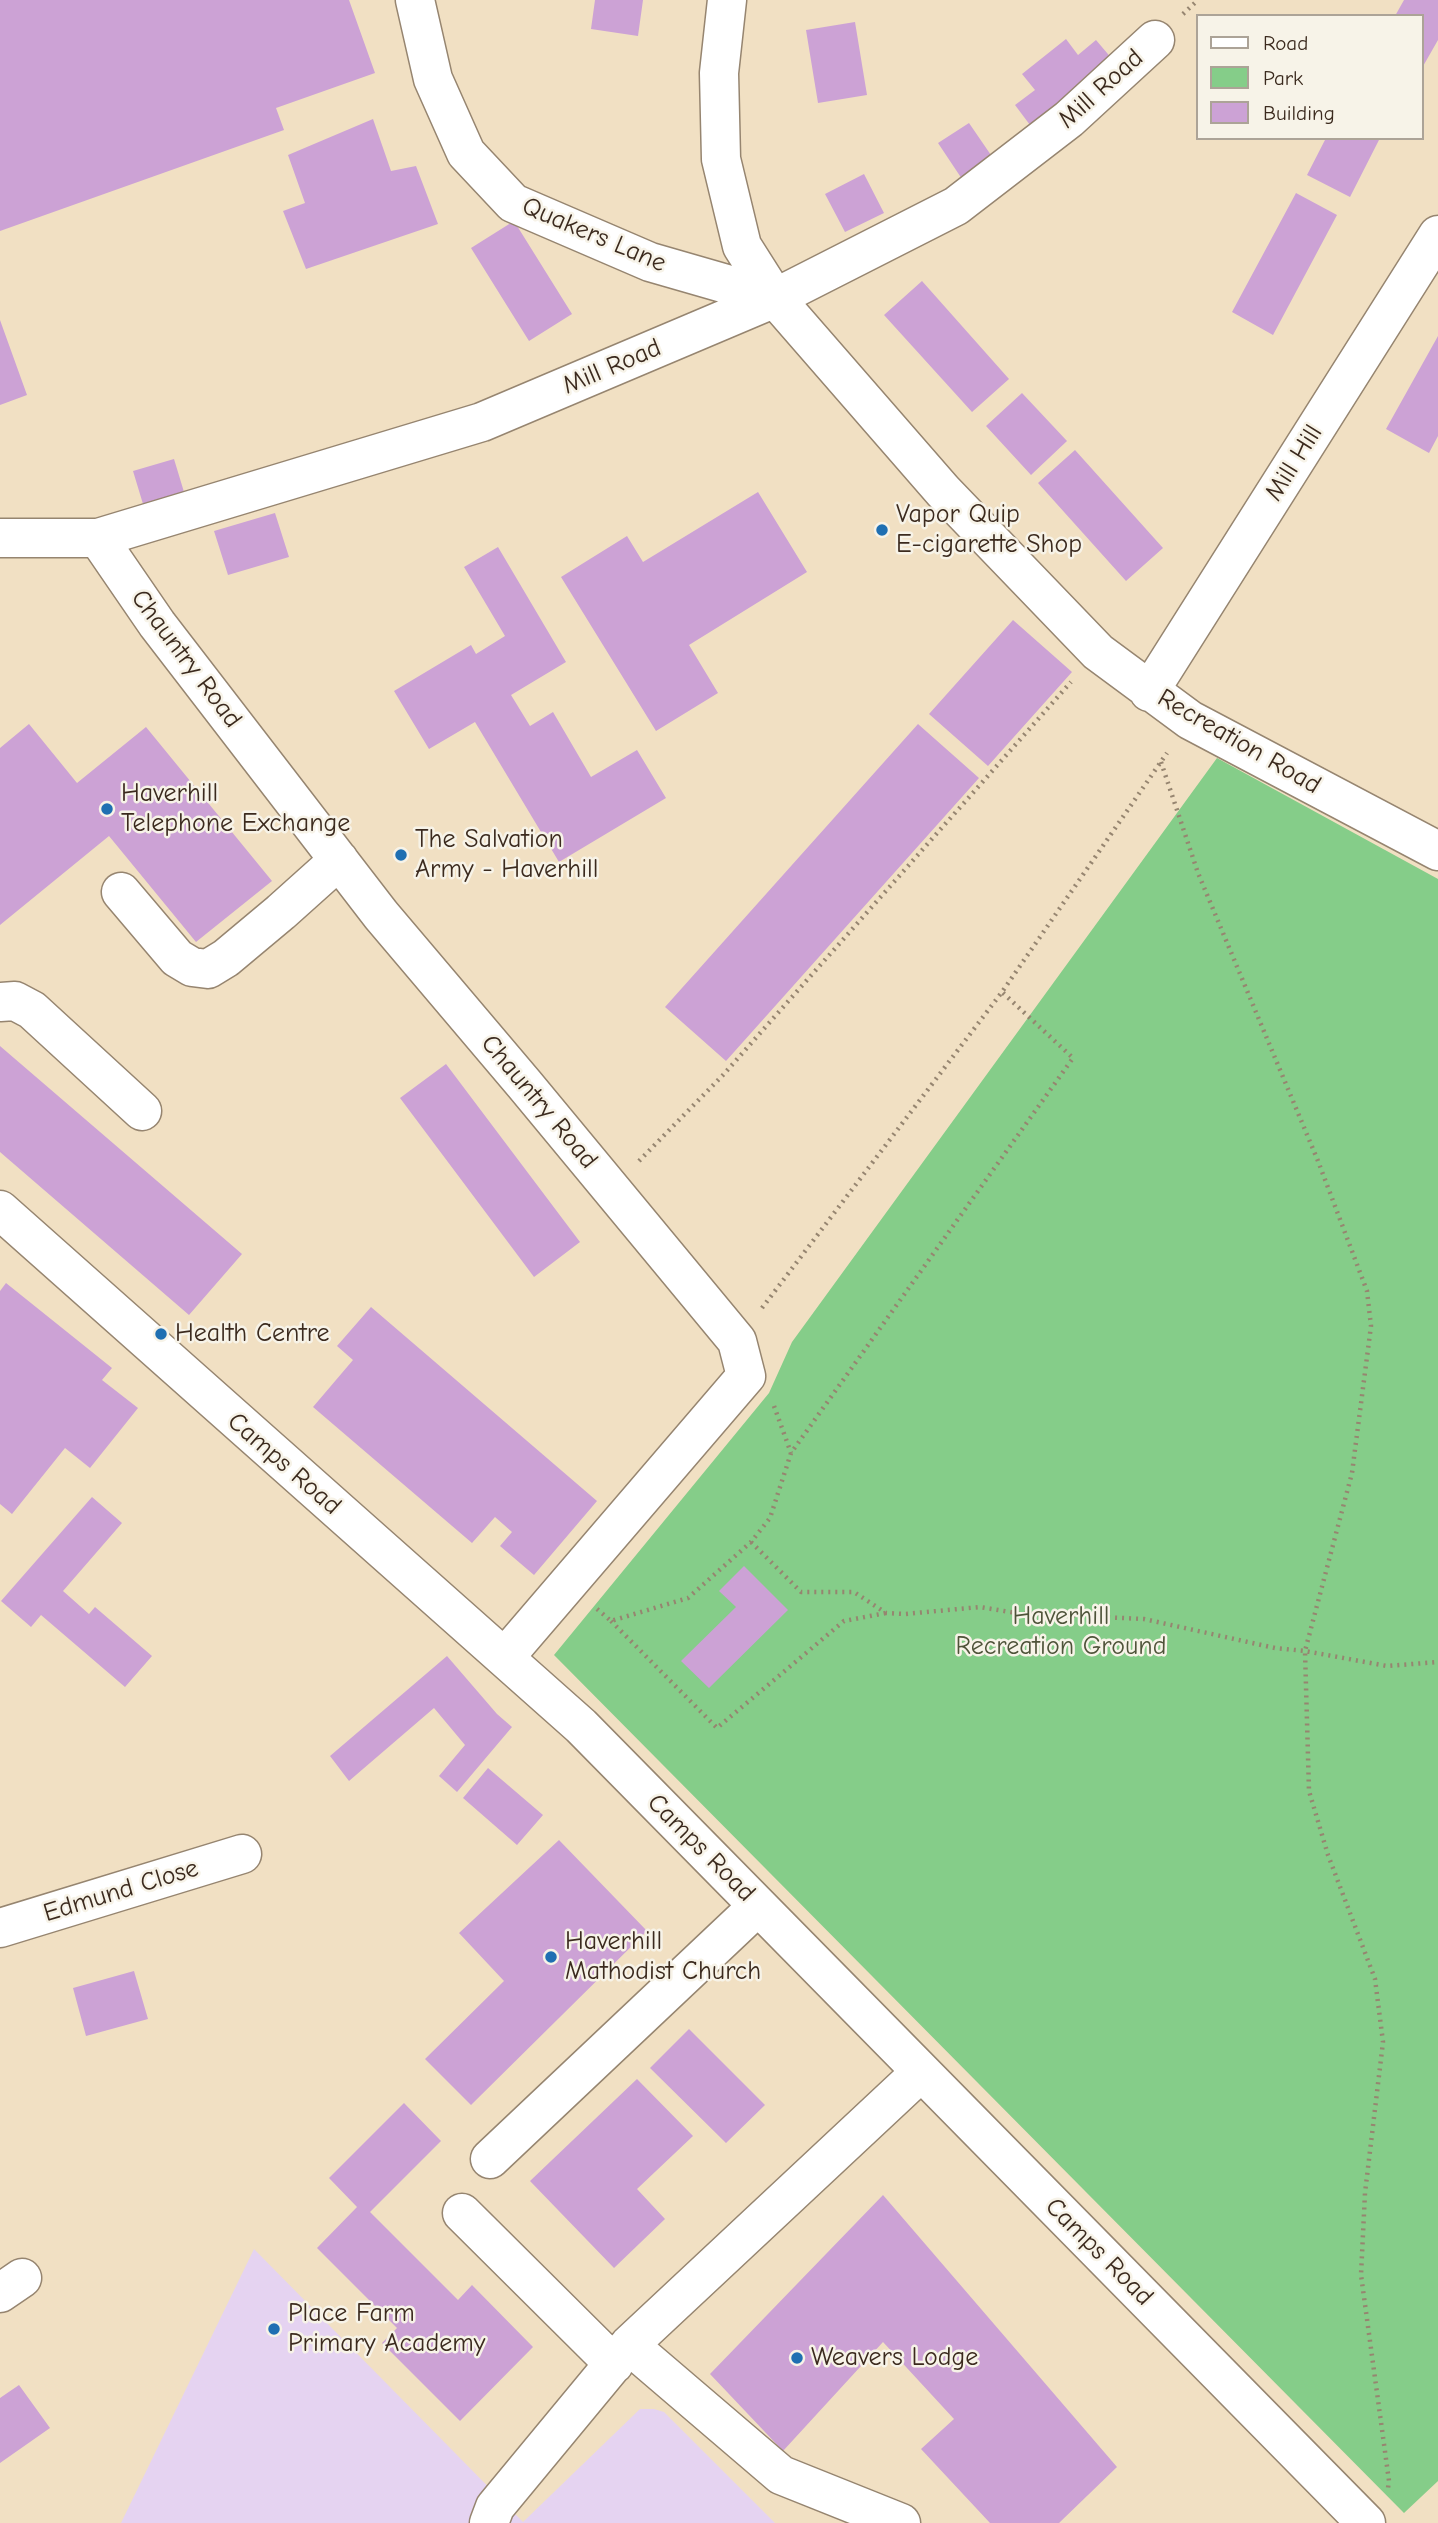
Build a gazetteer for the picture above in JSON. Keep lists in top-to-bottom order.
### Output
{
  "streets": {
    "street": [
      "Mill Road",
      "Quakers Lane",
      "Mill Hill",
      "Chauntry Road",
      "Recreation Road",
      "Camps Road",
      "Edmund Close"
    ]
  },
  "crossings": [
    ["Mill Road", "Quakers Lane"],
    ["Mill Road", "Chauntry Road"],
    ["Mill Road", "Recreation Road"],
    ["Quakers Lane", "Recreation Road"],
    ["Mill Hill", "Recreation Road"],
    ["Chauntry Road", "Camps Road"]
  ],
  "parks": ["Haverhill Recreation Ground"],
  "places": [
    "Vapor Quip E-cigarette Shop",
    "Haverhill Telephone Exchange",
    "The Salvation Army - Haverhill",
    "Health Centre",
    "Haverhill Mathodist Church",
    "Place Farm Primary Academy",
    "Weavers Lodge"
  ],
  "legend": ["Road", "Park", "Building"]
}
